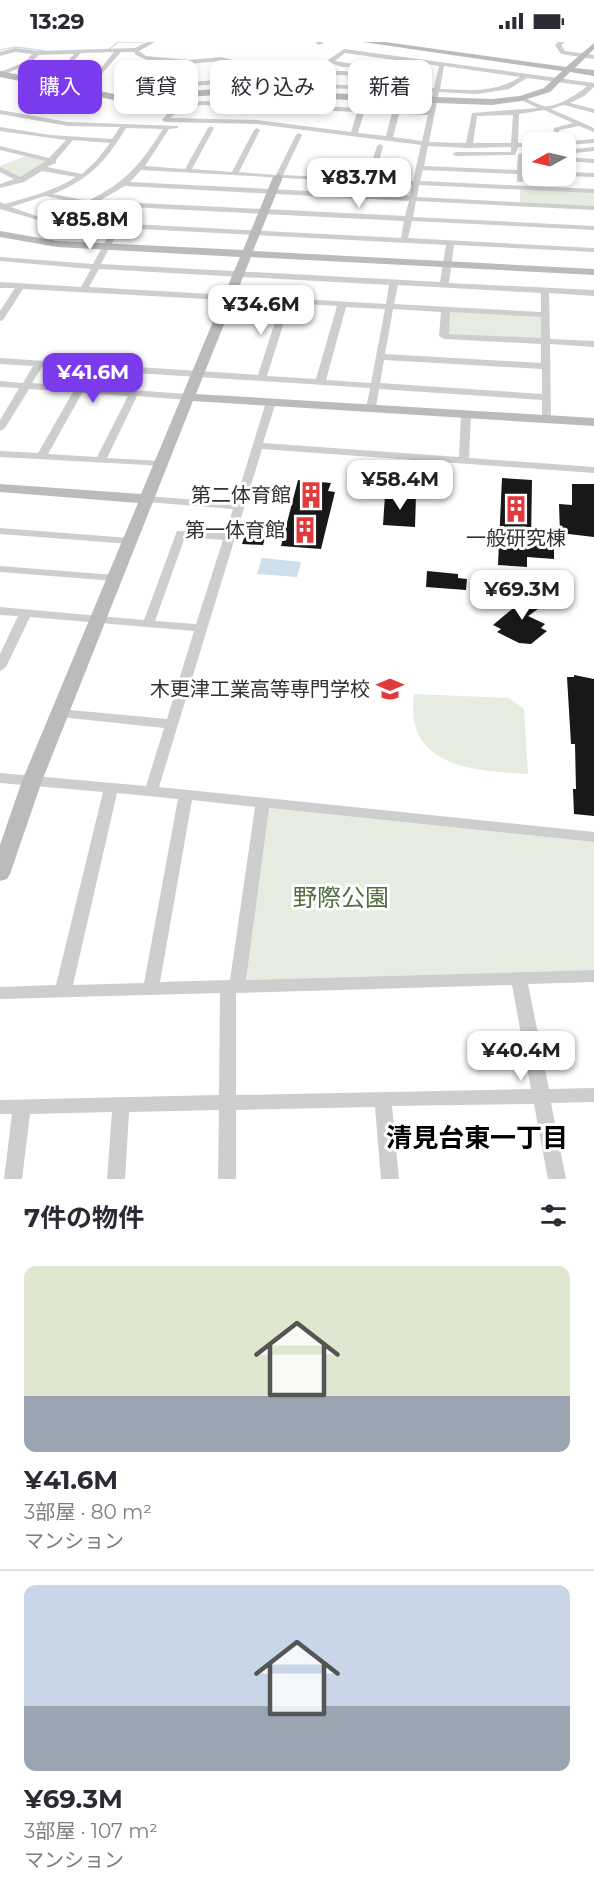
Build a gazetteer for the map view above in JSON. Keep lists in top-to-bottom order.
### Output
{
  "districts": ["清見台東一丁目"],
  "parks": ["野際公園"],
  "places": {
    "building": ["第二体育館", "一般研究棟", "第一体育館"],
    "school or university": ["木更津工業高等専門学校"]
  },
  "north": "left",
  "page": {
    "status": "13:29",
    "chip": [
      "購入",
      "賃貸",
      "絞り込み",
      "新着"
    ],
    "price": [
      "¥83.7M",
      "¥85.8M",
      "¥34.6M",
      "¥41.6M",
      "¥58.4M",
      "¥69.3M",
      "¥40.4M"
    ],
    "heading": "7件の物件",
    "list": [
      {
        "name": "¥41.6M",
        "note": "3部屋 · 80 m² · マンション"
      },
      {
        "name": "¥69.3M",
        "note": "3部屋 · 107 m² · マンション"
      }
    ]
  }
}
